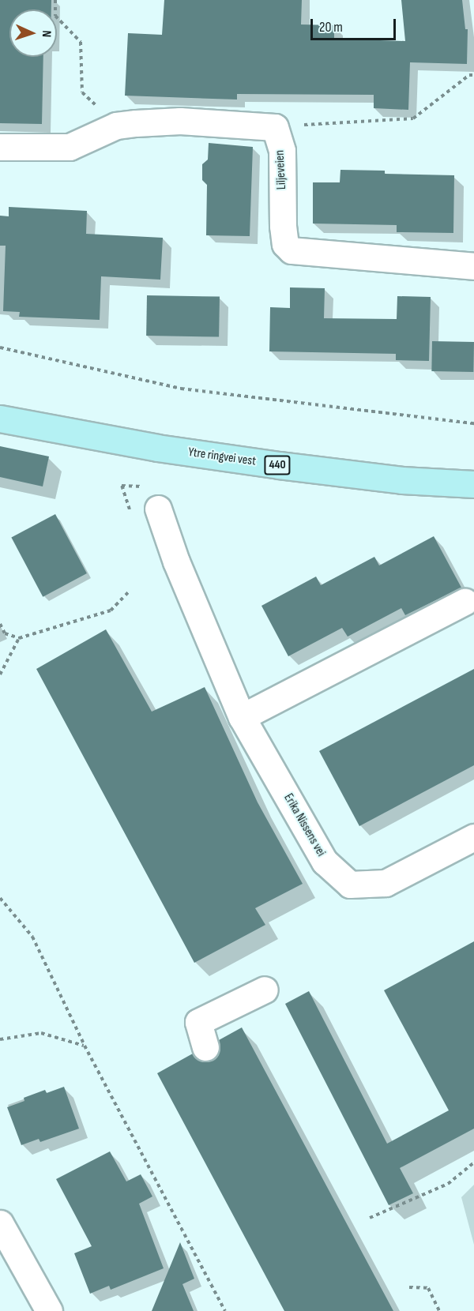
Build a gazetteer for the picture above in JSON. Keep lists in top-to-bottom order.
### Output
{
  "streets": {
    "main road": ["Ytre ringvei vest", "440"],
    "street": ["Liljeveien", "Erika Nissens vei"]
  },
  "scale_bar": "20 m",
  "north": "right"
}
